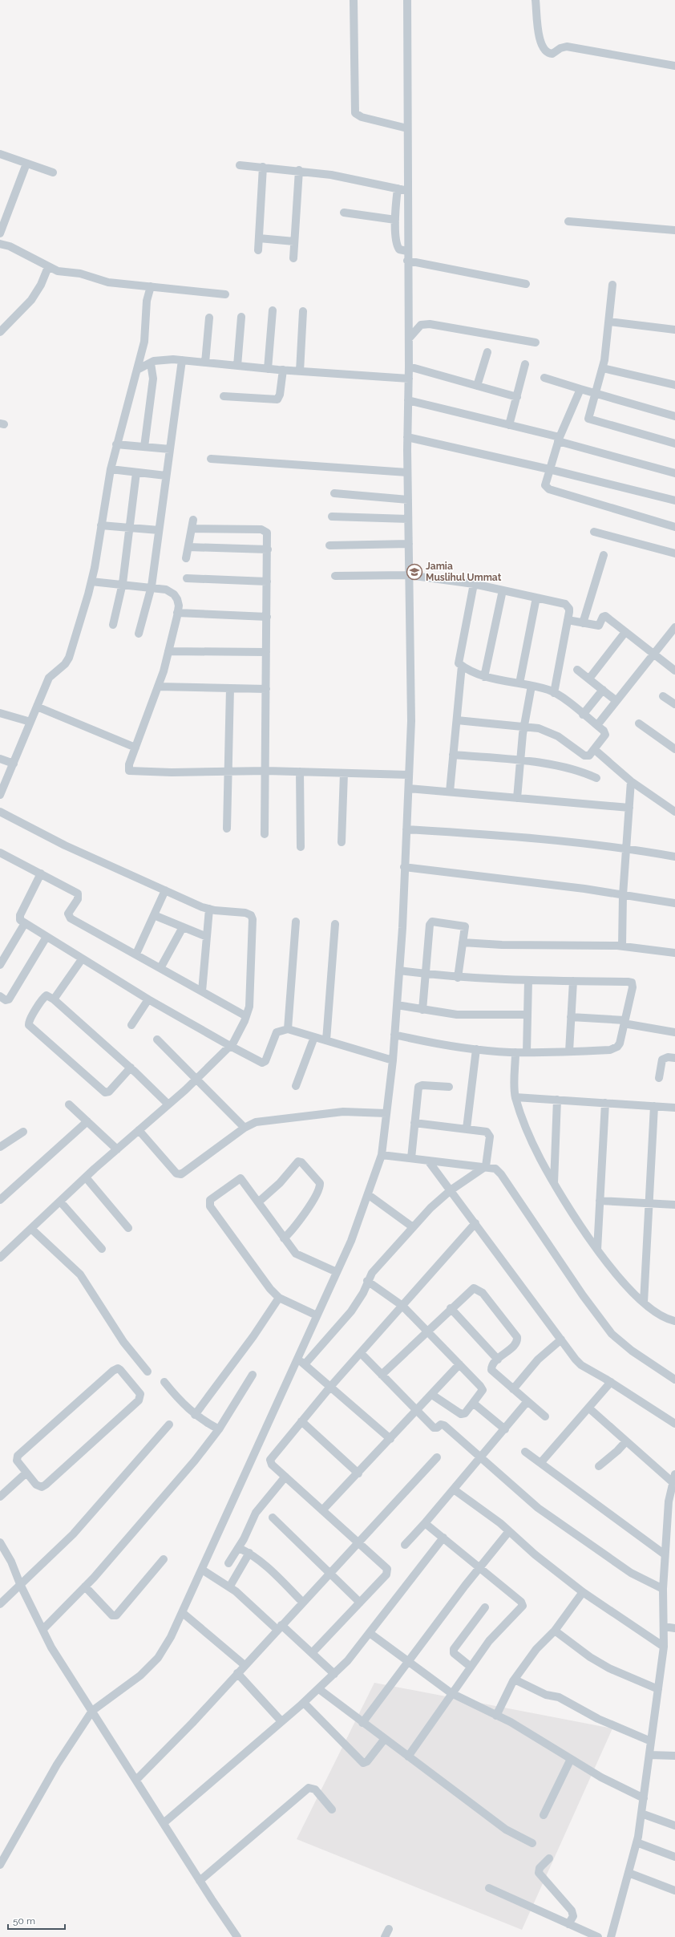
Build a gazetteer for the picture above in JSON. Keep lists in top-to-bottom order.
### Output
{
  "places": {
    "school or university": ["Jamia Muslihul Ummat"]
  },
  "scale_bar": "50 m"
}
